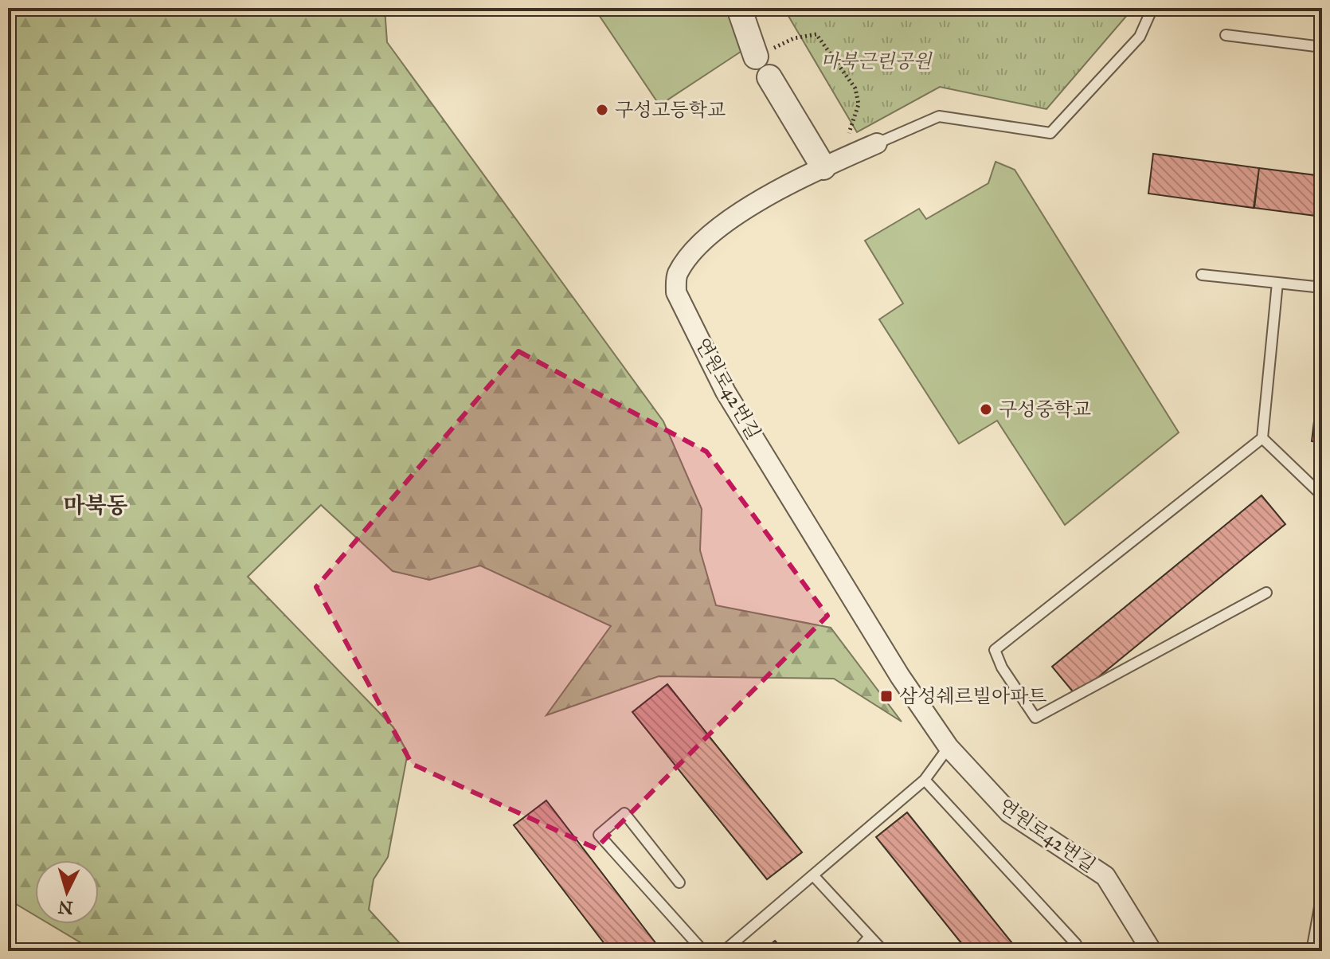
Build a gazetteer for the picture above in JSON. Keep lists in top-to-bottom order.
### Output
{
  "streets": {
    "street": ["연원로42번길"]
  },
  "districts": ["마북동"],
  "parks": ["마북근린공원"],
  "places": {
    "other": ["구성고등학교", "구성중학교"],
    "transit": ["삼성쉐르빌아파트"]
  },
  "north": "bottom"
}
